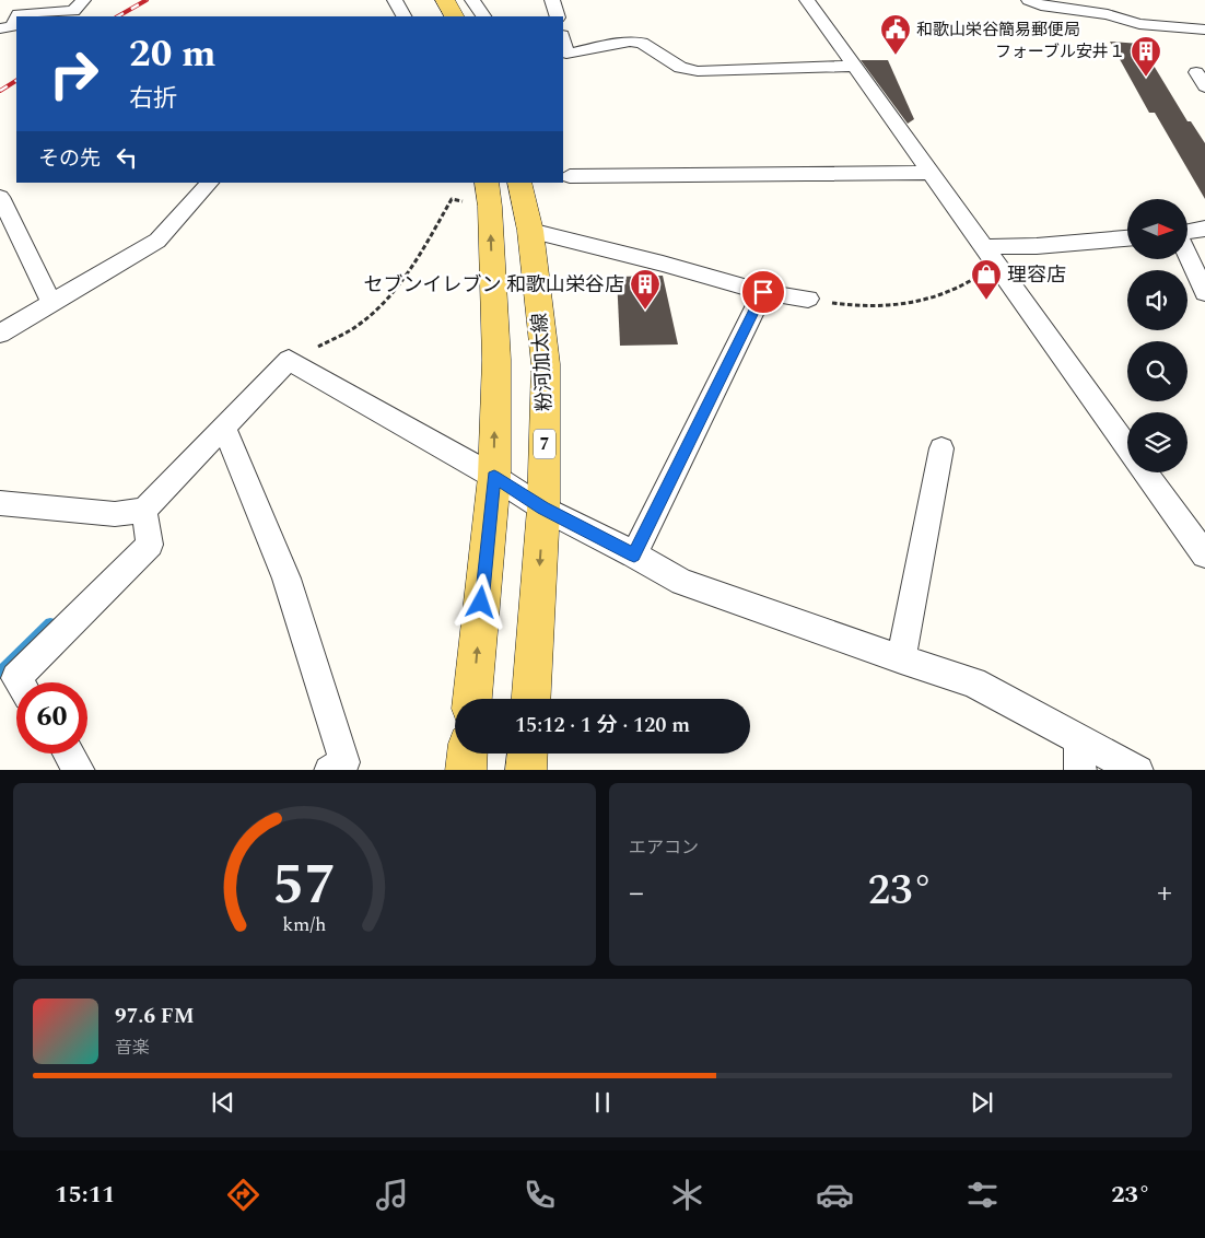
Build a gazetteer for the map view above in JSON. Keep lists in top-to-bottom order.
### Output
{
  "streets": {
    "main road": ["粉河加太線", "7"]
  },
  "places": {
    "public building": ["和歌山栄谷簡易郵便局"],
    "building": ["フォーブル安井１", "セブンイレブン 和歌山栄谷店"],
    "shop": ["理容店"]
  },
  "north": "right",
  "page": {
    "turn": ["20 m", "右折"],
    "then": "その先",
    "limit": "60",
    "trip": "15:12 · 1 分 · 120 m",
    "tile": "エアコン",
    "heat": ["−", "23°", "+"],
    "song": ["97.6 FM", "音楽"],
    "tabs": ["15:11", "23°"],
    "gauge": ["57", "km/h"]
  }
}
